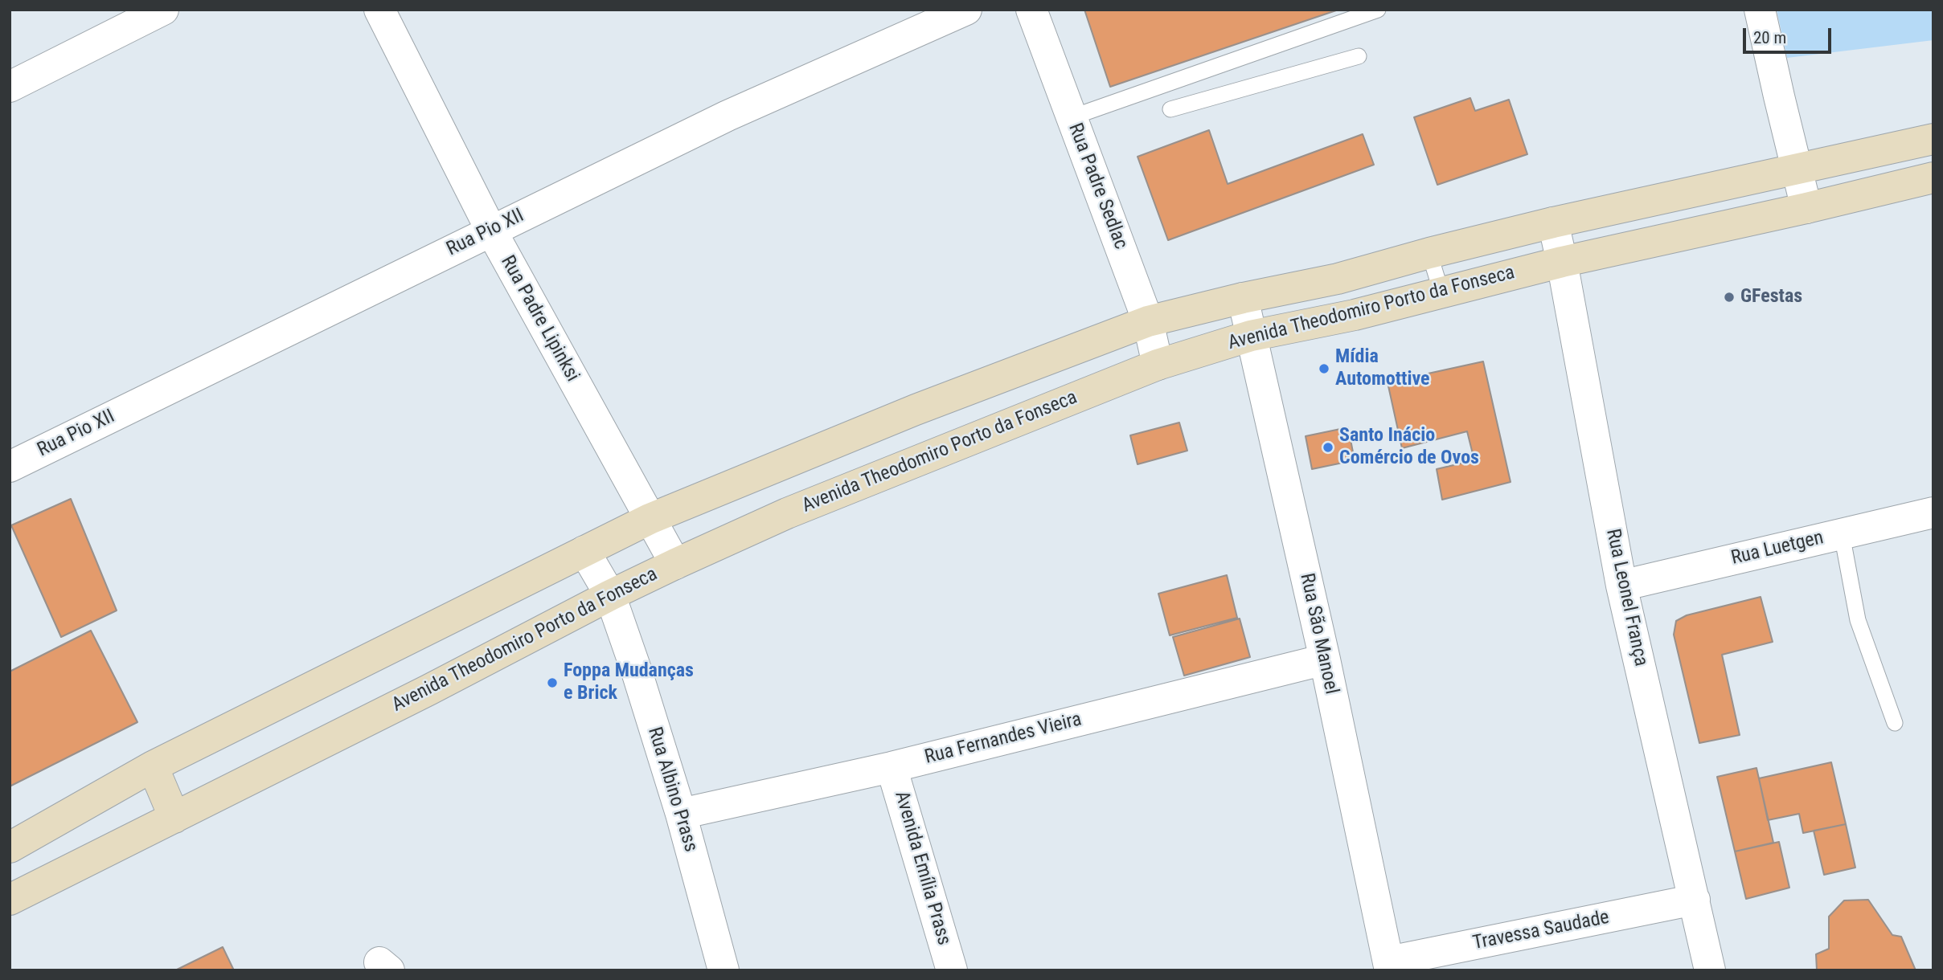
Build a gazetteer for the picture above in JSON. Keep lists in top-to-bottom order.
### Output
{
  "streets": {
    "main road": ["Avenida Theodomiro Porto da Fonseca"],
    "street": [
      "Rua Padre Sedlac",
      "Rua Pio XII",
      "Rua Padre Lipinksi",
      "Rua Luetgen",
      "Rua Leonel França",
      "Rua São Manoel",
      "Rua Fernandes Vieira",
      "Rua Albino Prass",
      "Avenida Emília Prass",
      "Travessa Saudade"
    ]
  },
  "crossings": [
    ["Rua Padre Sedlac", "Avenida Theodomiro Porto da Fonseca"],
    ["Rua Pio XII", "Rua Padre Lipinksi"],
    ["Avenida Theodomiro Porto da Fonseca", "Rua Padre Lipinksi"],
    ["Avenida Theodomiro Porto da Fonseca", "Rua Leonel França"],
    ["Avenida Theodomiro Porto da Fonseca", "Rua São Manoel"],
    ["Avenida Theodomiro Porto da Fonseca", "Rua Albino Prass"],
    ["Rua Luetgen", "Rua Leonel França"],
    ["Rua Leonel França", "Travessa Saudade"],
    ["Rua São Manoel", "Rua Fernandes Vieira"],
    ["Rua São Manoel", "Travessa Saudade"],
    ["Rua Fernandes Vieira", "Rua Albino Prass"],
    ["Rua Fernandes Vieira", "Avenida Emília Prass"]
  ],
  "places": [
    "GFestas",
    "Mídia Automottive",
    "Santo Inácio Comércio de Ovos",
    "Foppa Mudanças e Brick"
  ],
  "scale_bar": "20 m"
}
